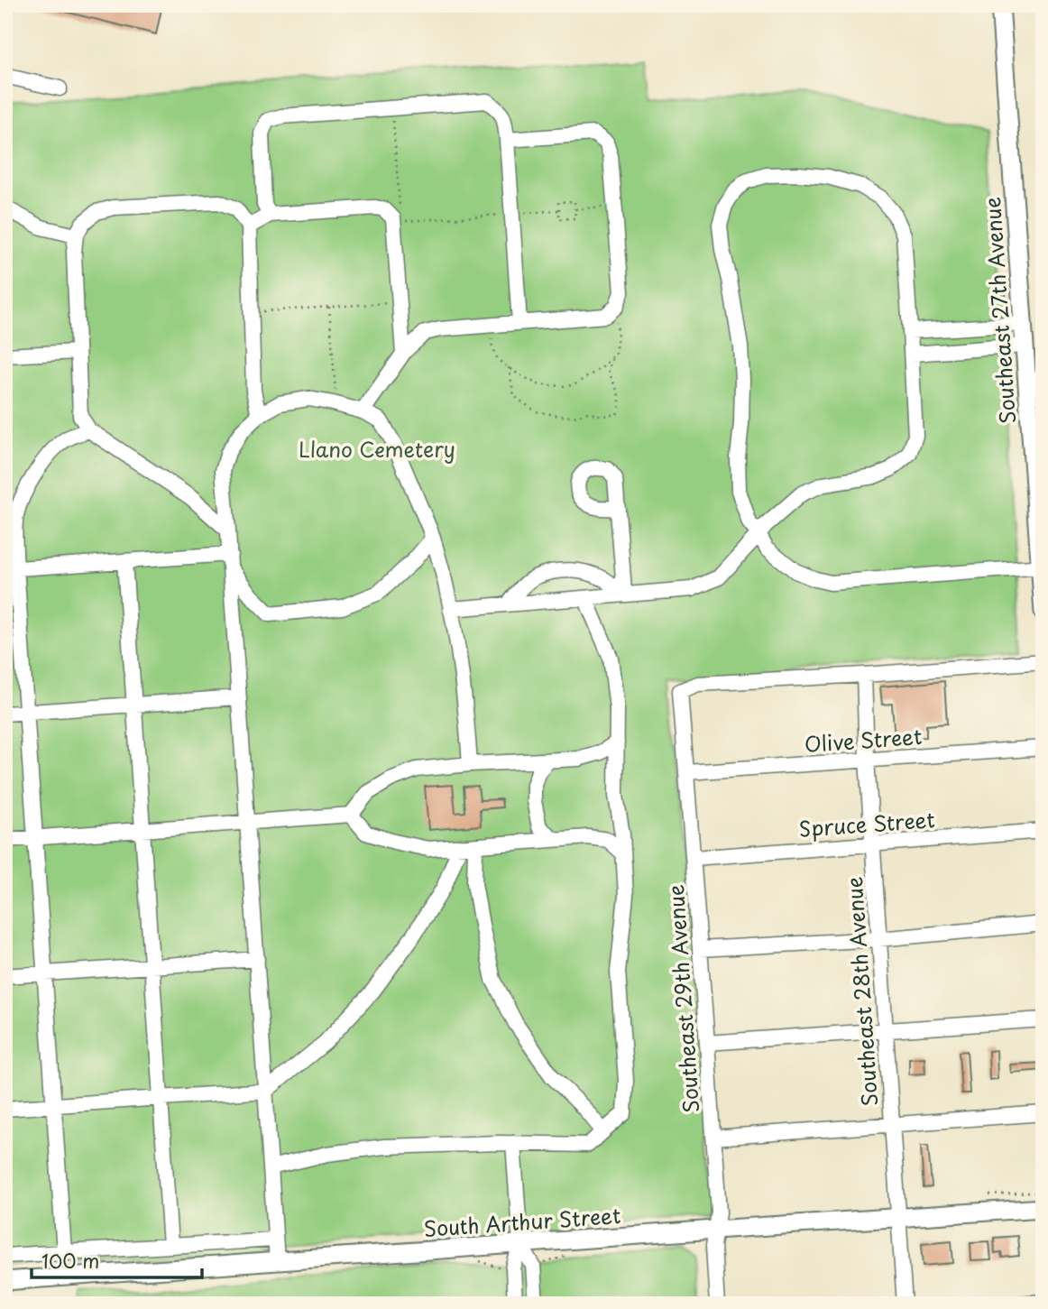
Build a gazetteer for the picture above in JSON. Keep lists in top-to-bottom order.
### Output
{
  "streets": {
    "main road": ["Southeast 27th Avenue", "South Arthur Street"],
    "street": [
      "Olive Street",
      "Spruce Street",
      "Southeast 28th Avenue",
      "Southeast 29th Avenue"
    ]
  },
  "crossings": [
    ["Olive Street", "Southeast 28th Avenue"],
    ["Olive Street", "Southeast 29th Avenue"],
    ["Spruce Street", "Southeast 28th Avenue"],
    ["Spruce Street", "Southeast 29th Avenue"],
    ["Southeast 28th Avenue", "Southeast 29th Avenue"],
    ["Southeast 28th Avenue", "South Arthur Street"],
    ["Southeast 29th Avenue", "South Arthur Street"]
  ],
  "parks": ["Llano Cemetery"],
  "scale_bar": "100 m"
}
